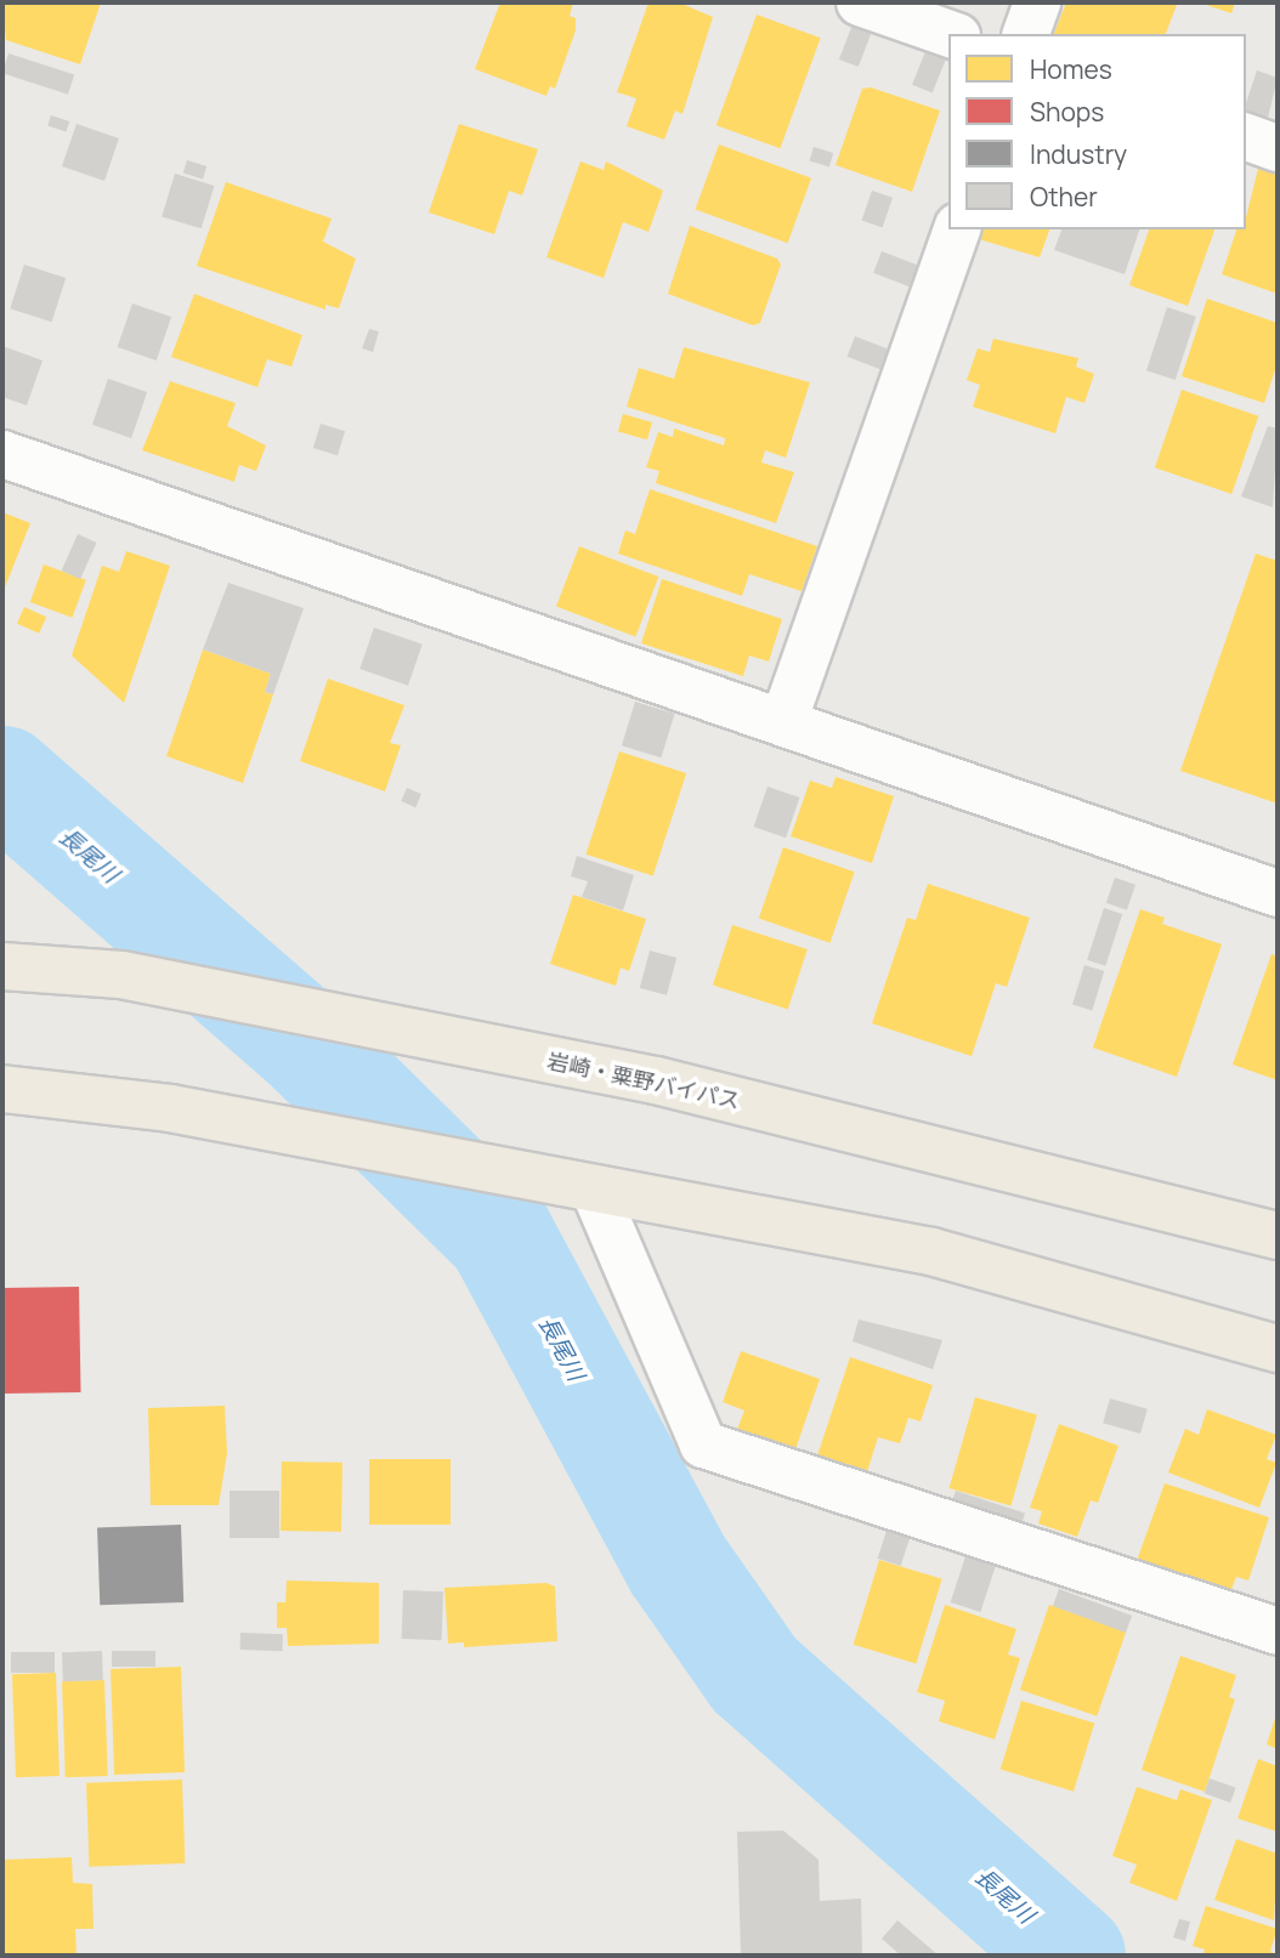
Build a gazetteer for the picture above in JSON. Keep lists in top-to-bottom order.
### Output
{
  "streets": {
    "highway": ["岩崎・粟野バイパス"]
  },
  "water": ["長尾川"],
  "legend": [
    "Homes",
    "Shops",
    "Industry",
    "Other"
  ]
}
